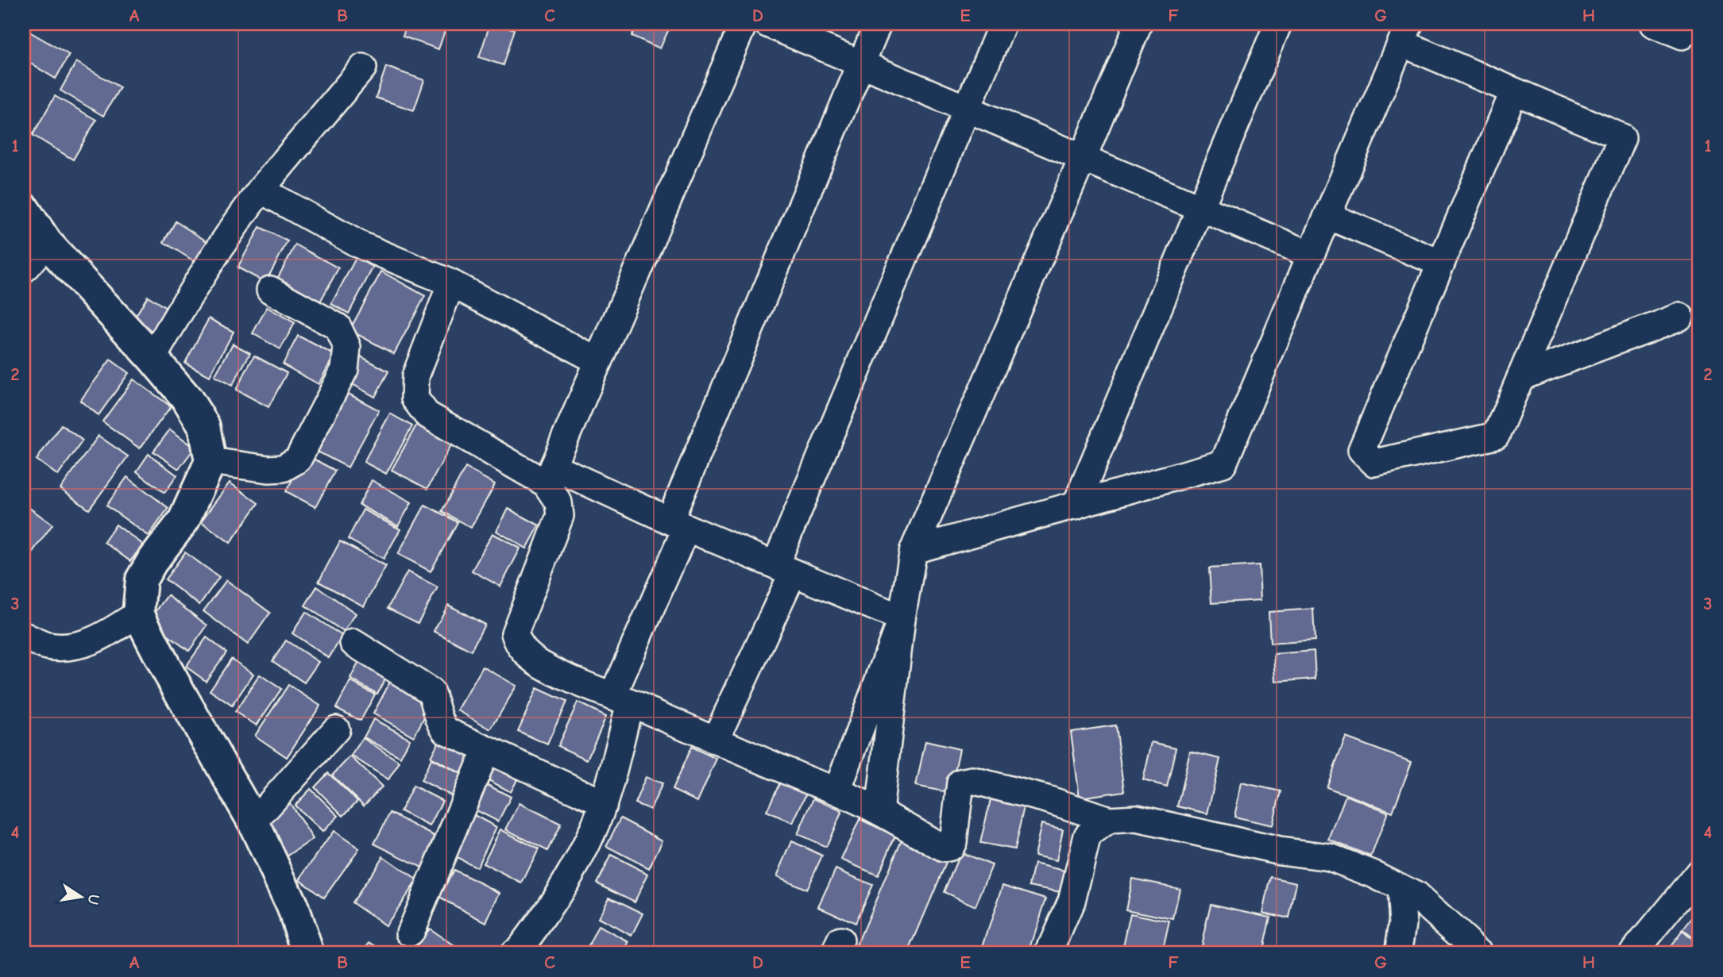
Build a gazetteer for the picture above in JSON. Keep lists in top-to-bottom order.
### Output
{
  "north": "right",
  "grid": {
    "columns": [
      "A",
      "B",
      "C",
      "D",
      "E",
      "F",
      "G",
      "H"
    ],
    "rows": [
      "1",
      "2",
      "3",
      "4"
    ]
  }
}
